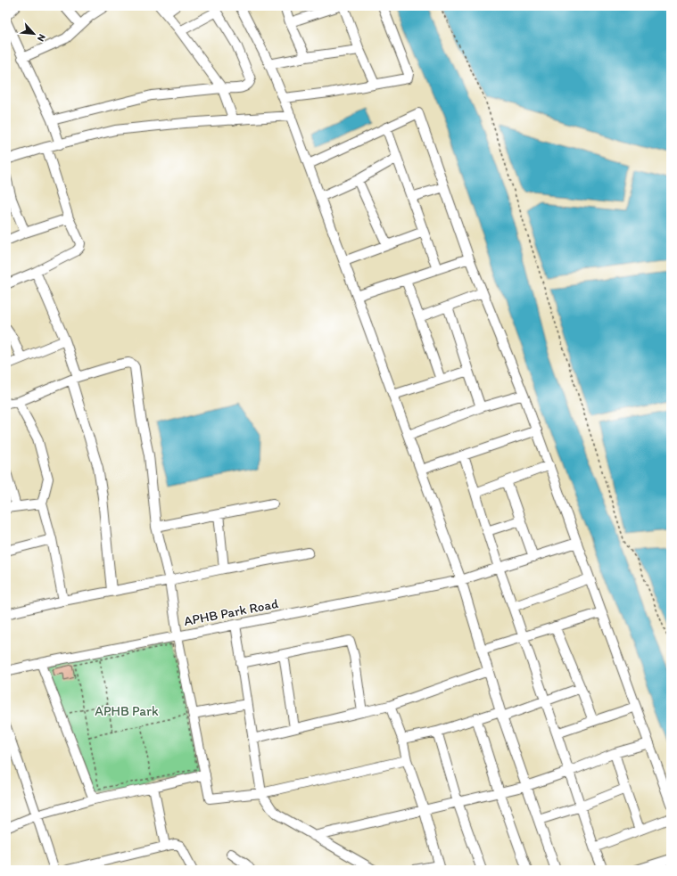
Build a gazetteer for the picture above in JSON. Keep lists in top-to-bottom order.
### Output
{
  "streets": {
    "street": ["APHB Park Road"]
  },
  "parks": ["APHB Park"],
  "north": "bottom right"
}
